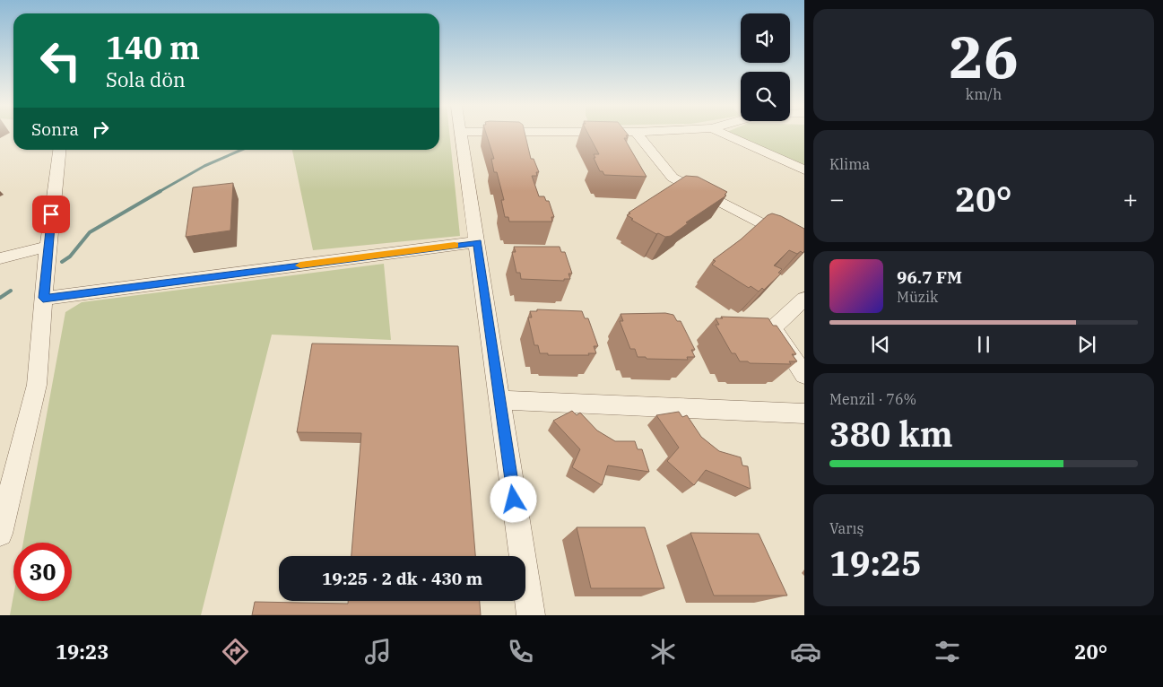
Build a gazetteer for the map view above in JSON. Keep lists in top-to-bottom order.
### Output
{
  "page": {
    "tile": [
      ["26", "km/h"],
      "Klima",
      ["Menzil · 76%", "380 km"],
      ["Varış", "19:25"]
    ],
    "turn": ["140 m", "Sola dön"],
    "then": "Sonra",
    "heat": ["−", "20°", "+"],
    "song": ["96.7 FM", "Müzik"],
    "limit": "30",
    "trip": "19:25 · 2 dk · 430 m",
    "tabs": ["19:23", "20°"]
  }
}
